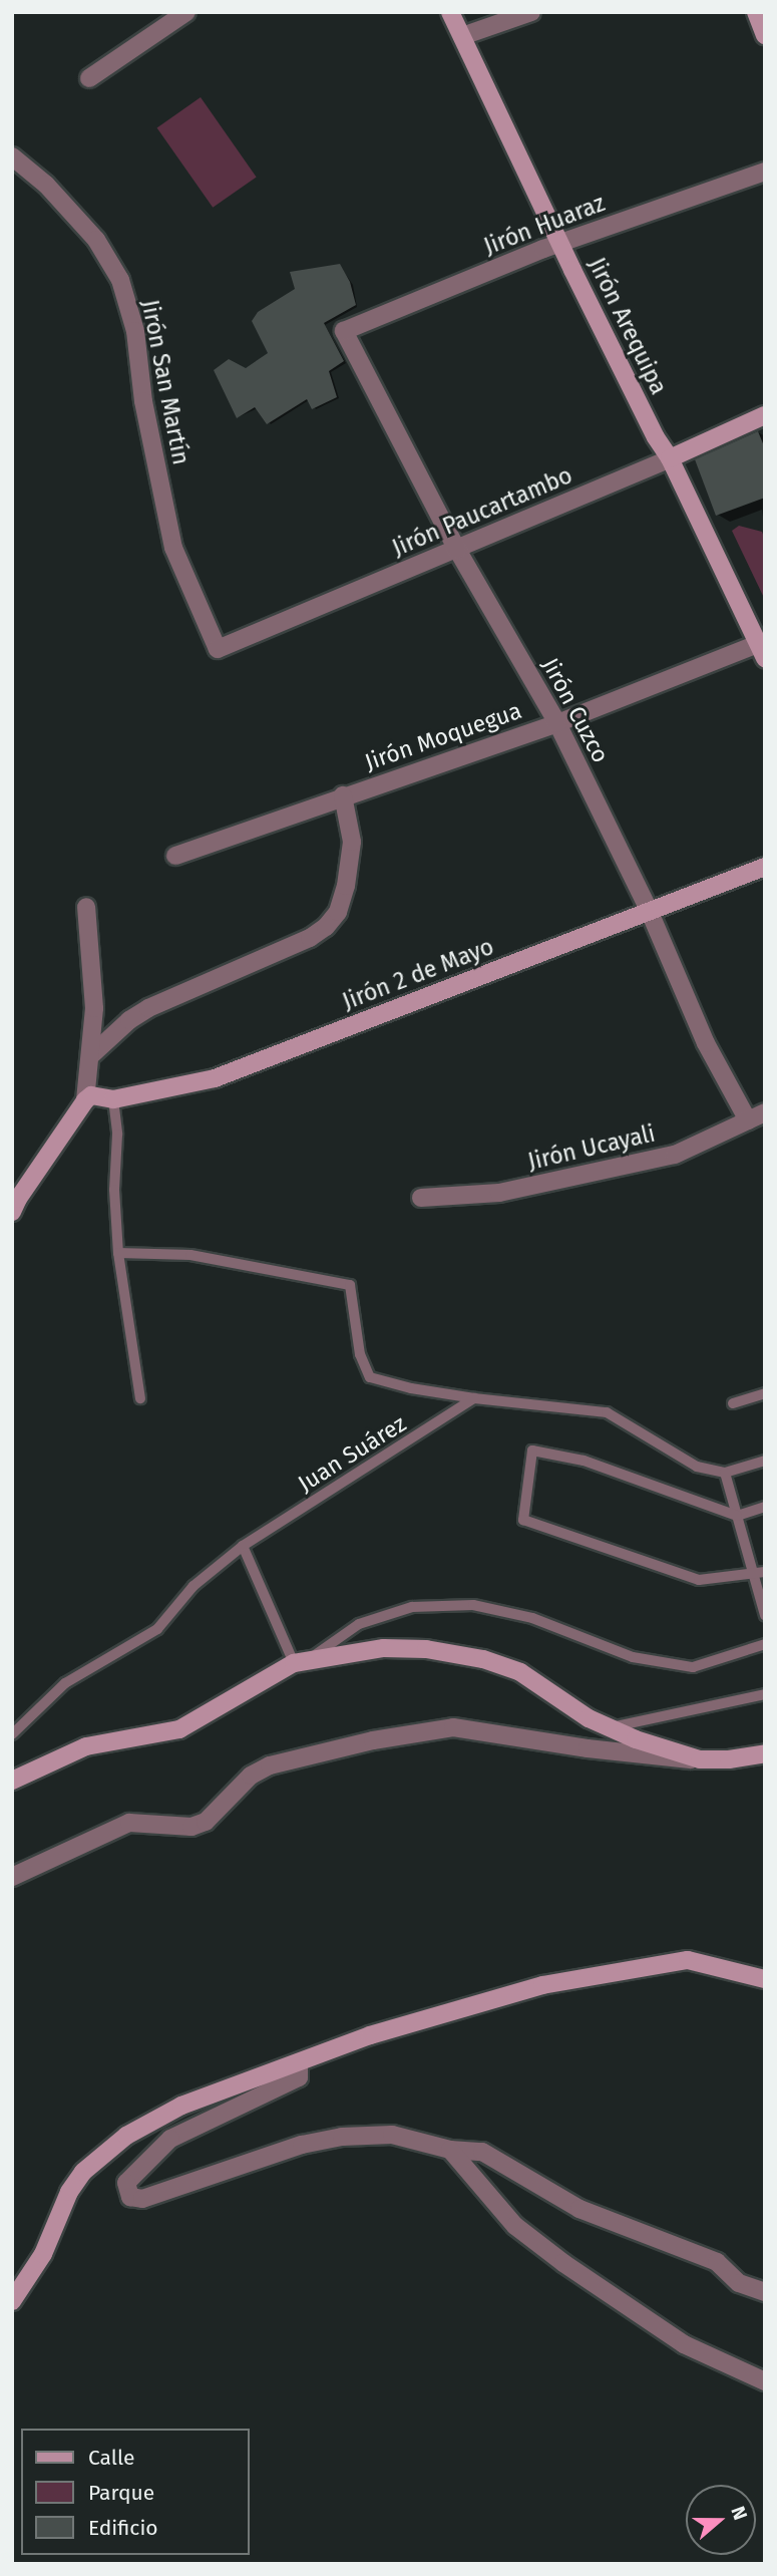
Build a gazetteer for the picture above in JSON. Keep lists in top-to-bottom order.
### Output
{
  "streets": {
    "street": [
      "Jirón Huaraz",
      "Jirón Arequipa",
      "Jirón San Martín",
      "Jirón Paucartambo",
      "Jirón Cuzco",
      "Jirón Moquegua",
      "Jirón 2 de Mayo",
      "Jirón Ucayali"
    ],
    "lane": ["Juan Suárez"]
  },
  "crossings": [
    ["Jirón Huaraz", "Jirón Arequipa"],
    ["Jirón Huaraz", "Jirón Cuzco"],
    ["Jirón Arequipa", "Jirón Paucartambo"],
    ["Jirón Arequipa", "Jirón Moquegua"],
    ["Jirón San Martín", "Jirón Paucartambo"],
    ["Jirón Paucartambo", "Jirón Cuzco"],
    ["Jirón Cuzco", "Jirón Moquegua"],
    ["Jirón Cuzco", "Jirón 2 de Mayo"],
    ["Jirón Cuzco", "Jirón Ucayali"]
  ],
  "legend": ["Calle", "Parque", "Edificio"],
  "north": "right"
}
